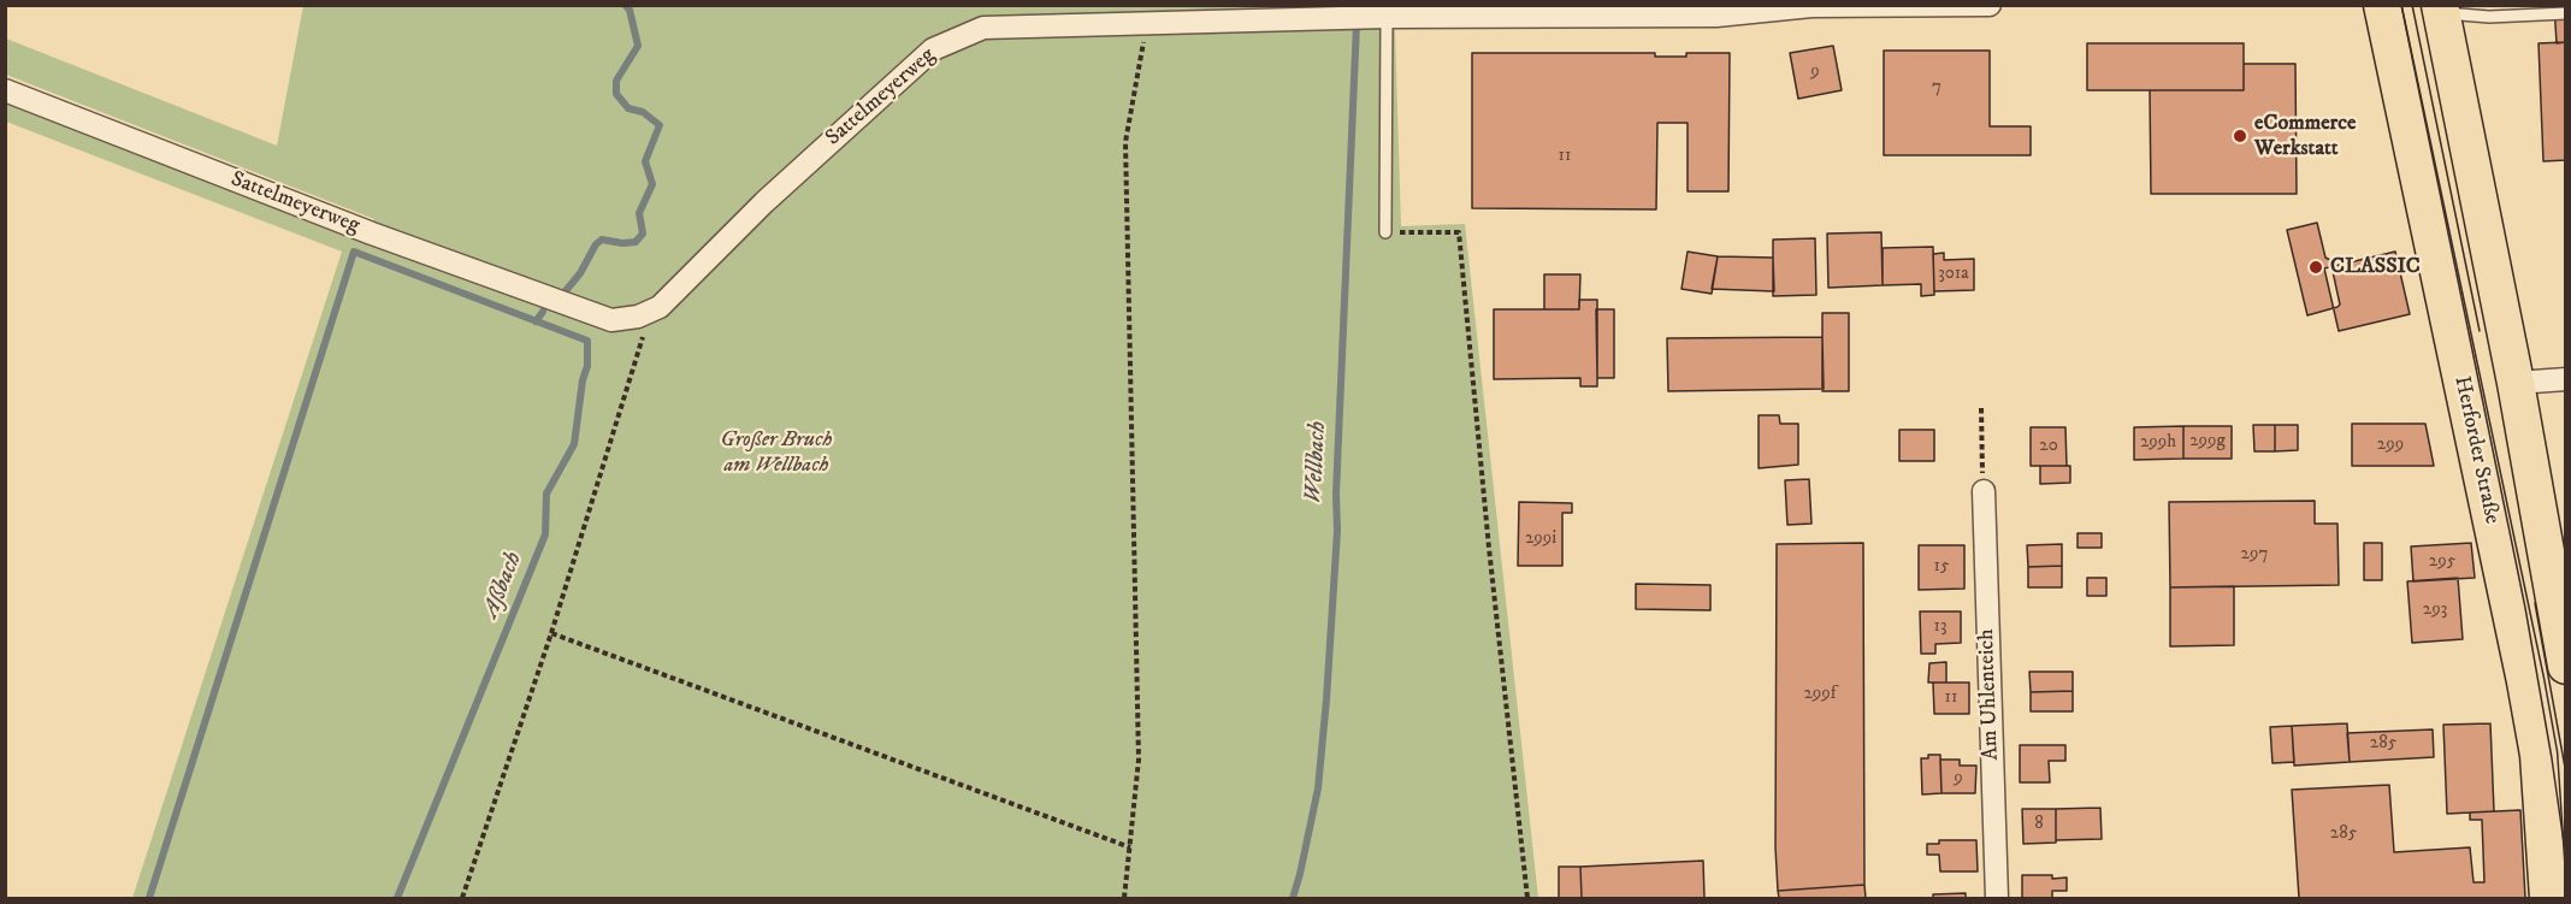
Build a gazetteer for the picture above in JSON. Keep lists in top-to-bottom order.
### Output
{
  "streets": {
    "main road": ["Herforder Straße"],
    "street": ["Sattelmeyerweg", "Am Uhlenteich"]
  },
  "water": ["Wellbach", "Aßbach"],
  "parks": ["Großer Bruch am Wellbach"],
  "places": ["eCommerce Werkstatt", "CLASSIC"],
  "house_numbers": [
    "9",
    "7",
    "11",
    "301a",
    "299g",
    "299h",
    "299",
    "20",
    "299i",
    "297",
    "295",
    "15",
    "293",
    "13",
    "299f",
    "11",
    "285",
    "9",
    "8",
    "285"
  ]
}
